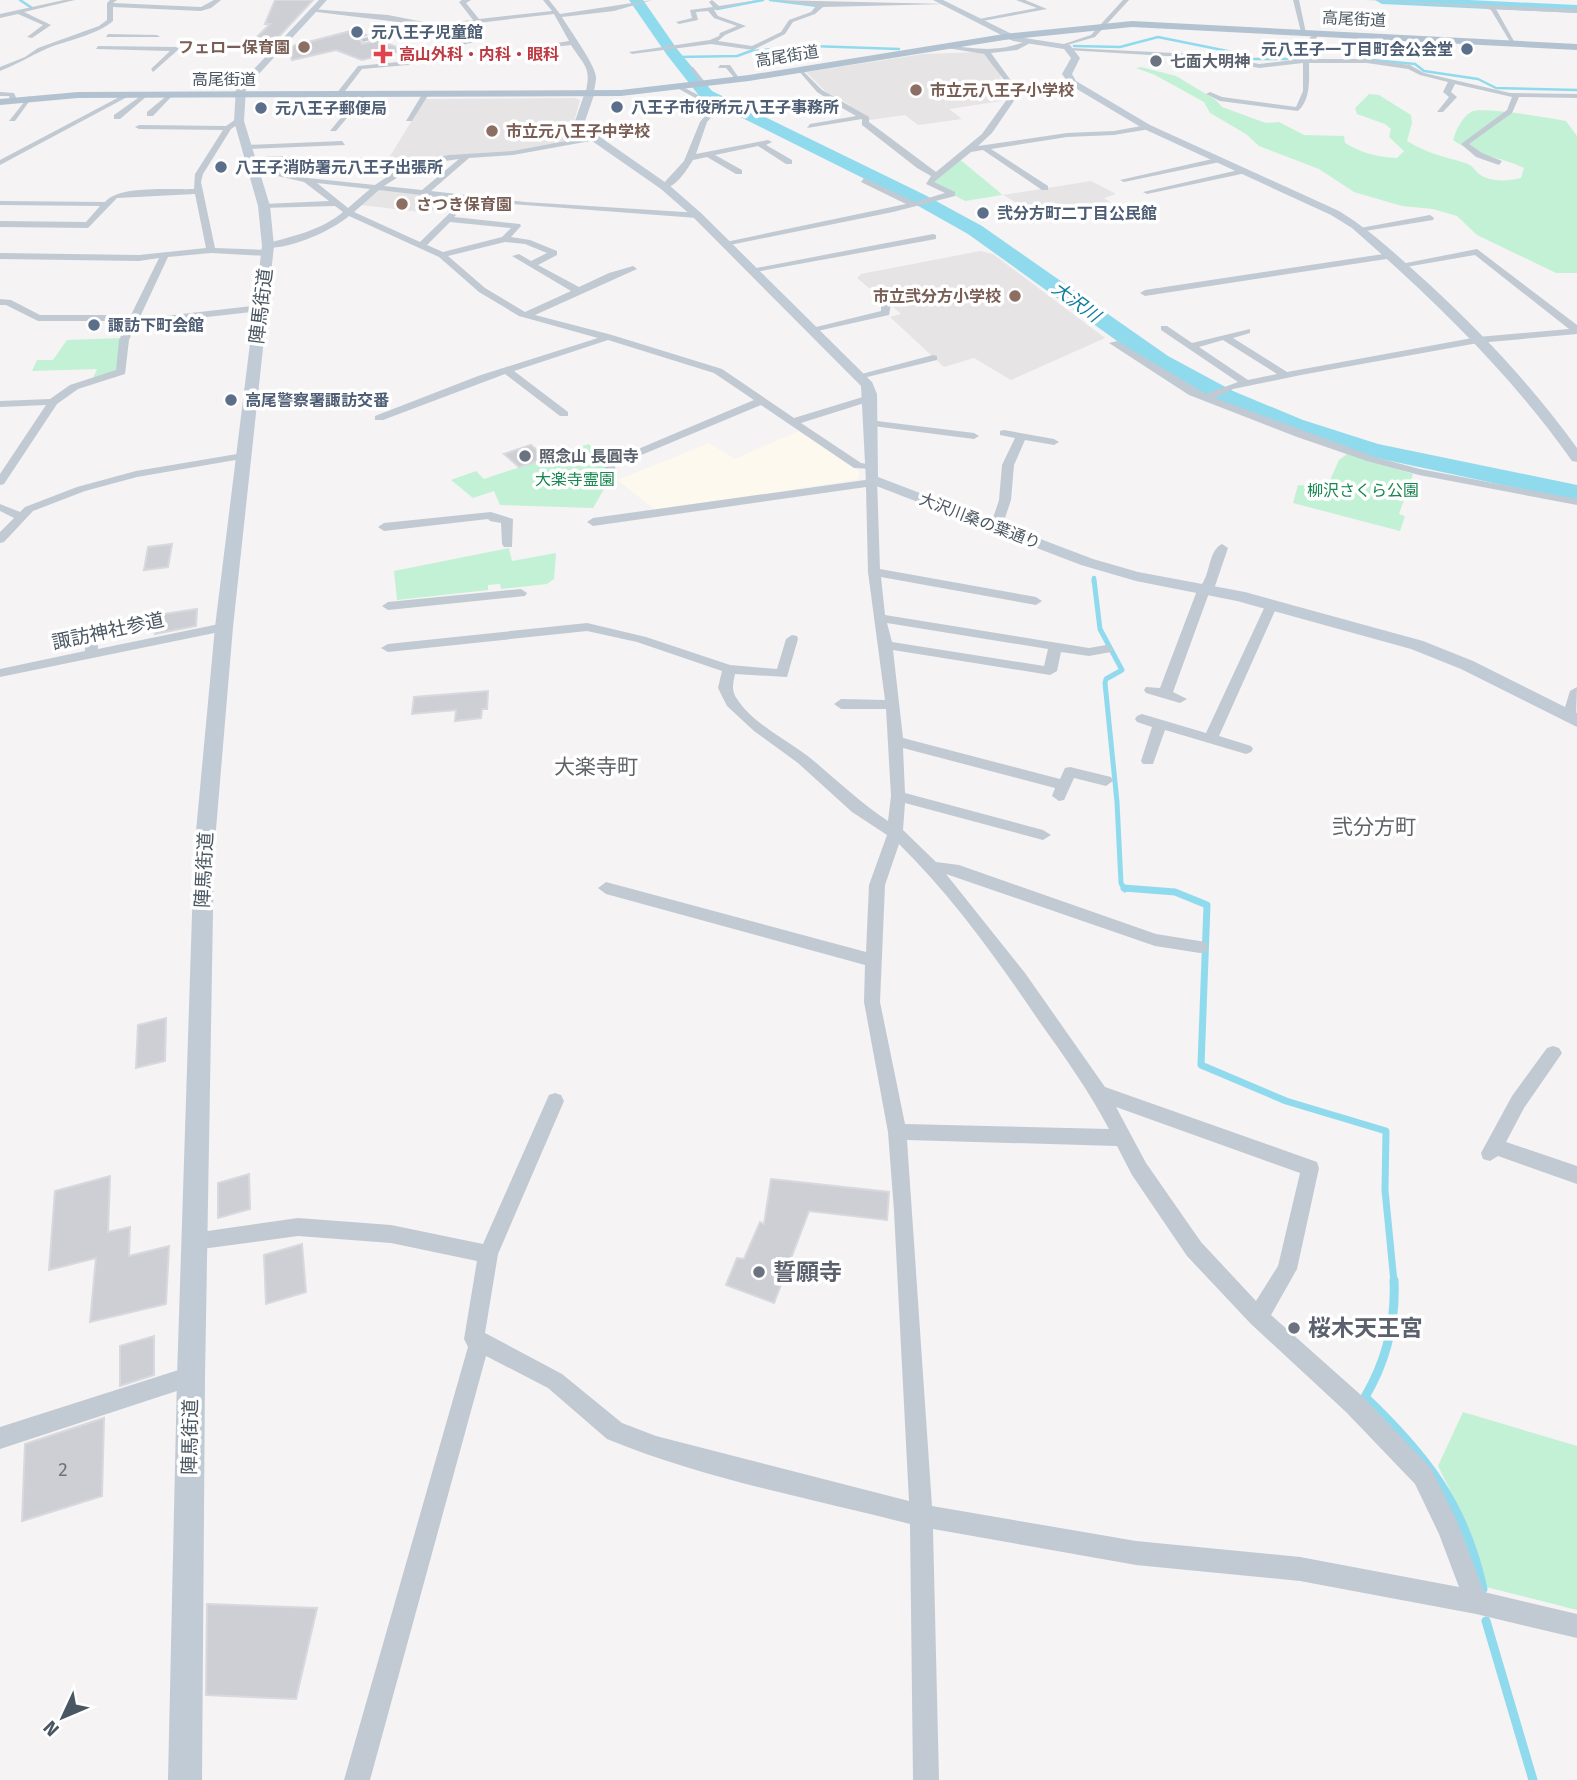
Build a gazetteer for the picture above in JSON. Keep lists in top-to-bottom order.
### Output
{
  "streets": {
    "main road": ["高尾街道"],
    "street": ["陣馬街道", "大沢川桑の葉通り", "諏訪神社参道"]
  },
  "crossings": [
    ["高尾街道", "陣馬街道"],
    ["陣馬街道", "諏訪神社参道"]
  ],
  "districts": ["大楽寺町", "弐分方町"],
  "water": ["大沢川"],
  "parks": ["大楽寺霊園", "柳沢さくら公園"],
  "places": {
    "other": [
      "元八王子児童館",
      "フェロー保育園",
      "元八王子一丁目町会公会堂",
      "七面大明神",
      "市立元八王子小学校",
      "八王子市役所元八王子事務所",
      "元八王子郵便局",
      "市立元八王子中学校",
      "八王子消防署元八王子出張所",
      "さつき保育園",
      "弐分方町二丁目公民館",
      "市立弐分方小学校",
      "諏訪下町会館",
      "高尾警察署諏訪交番",
      "照念山 長圓寺",
      "誓願寺",
      "桜木天王宮"
    ],
    "health": ["高山外科・内科・眼科"]
  },
  "house_numbers": ["2"],
  "north": "bottom left"
}
